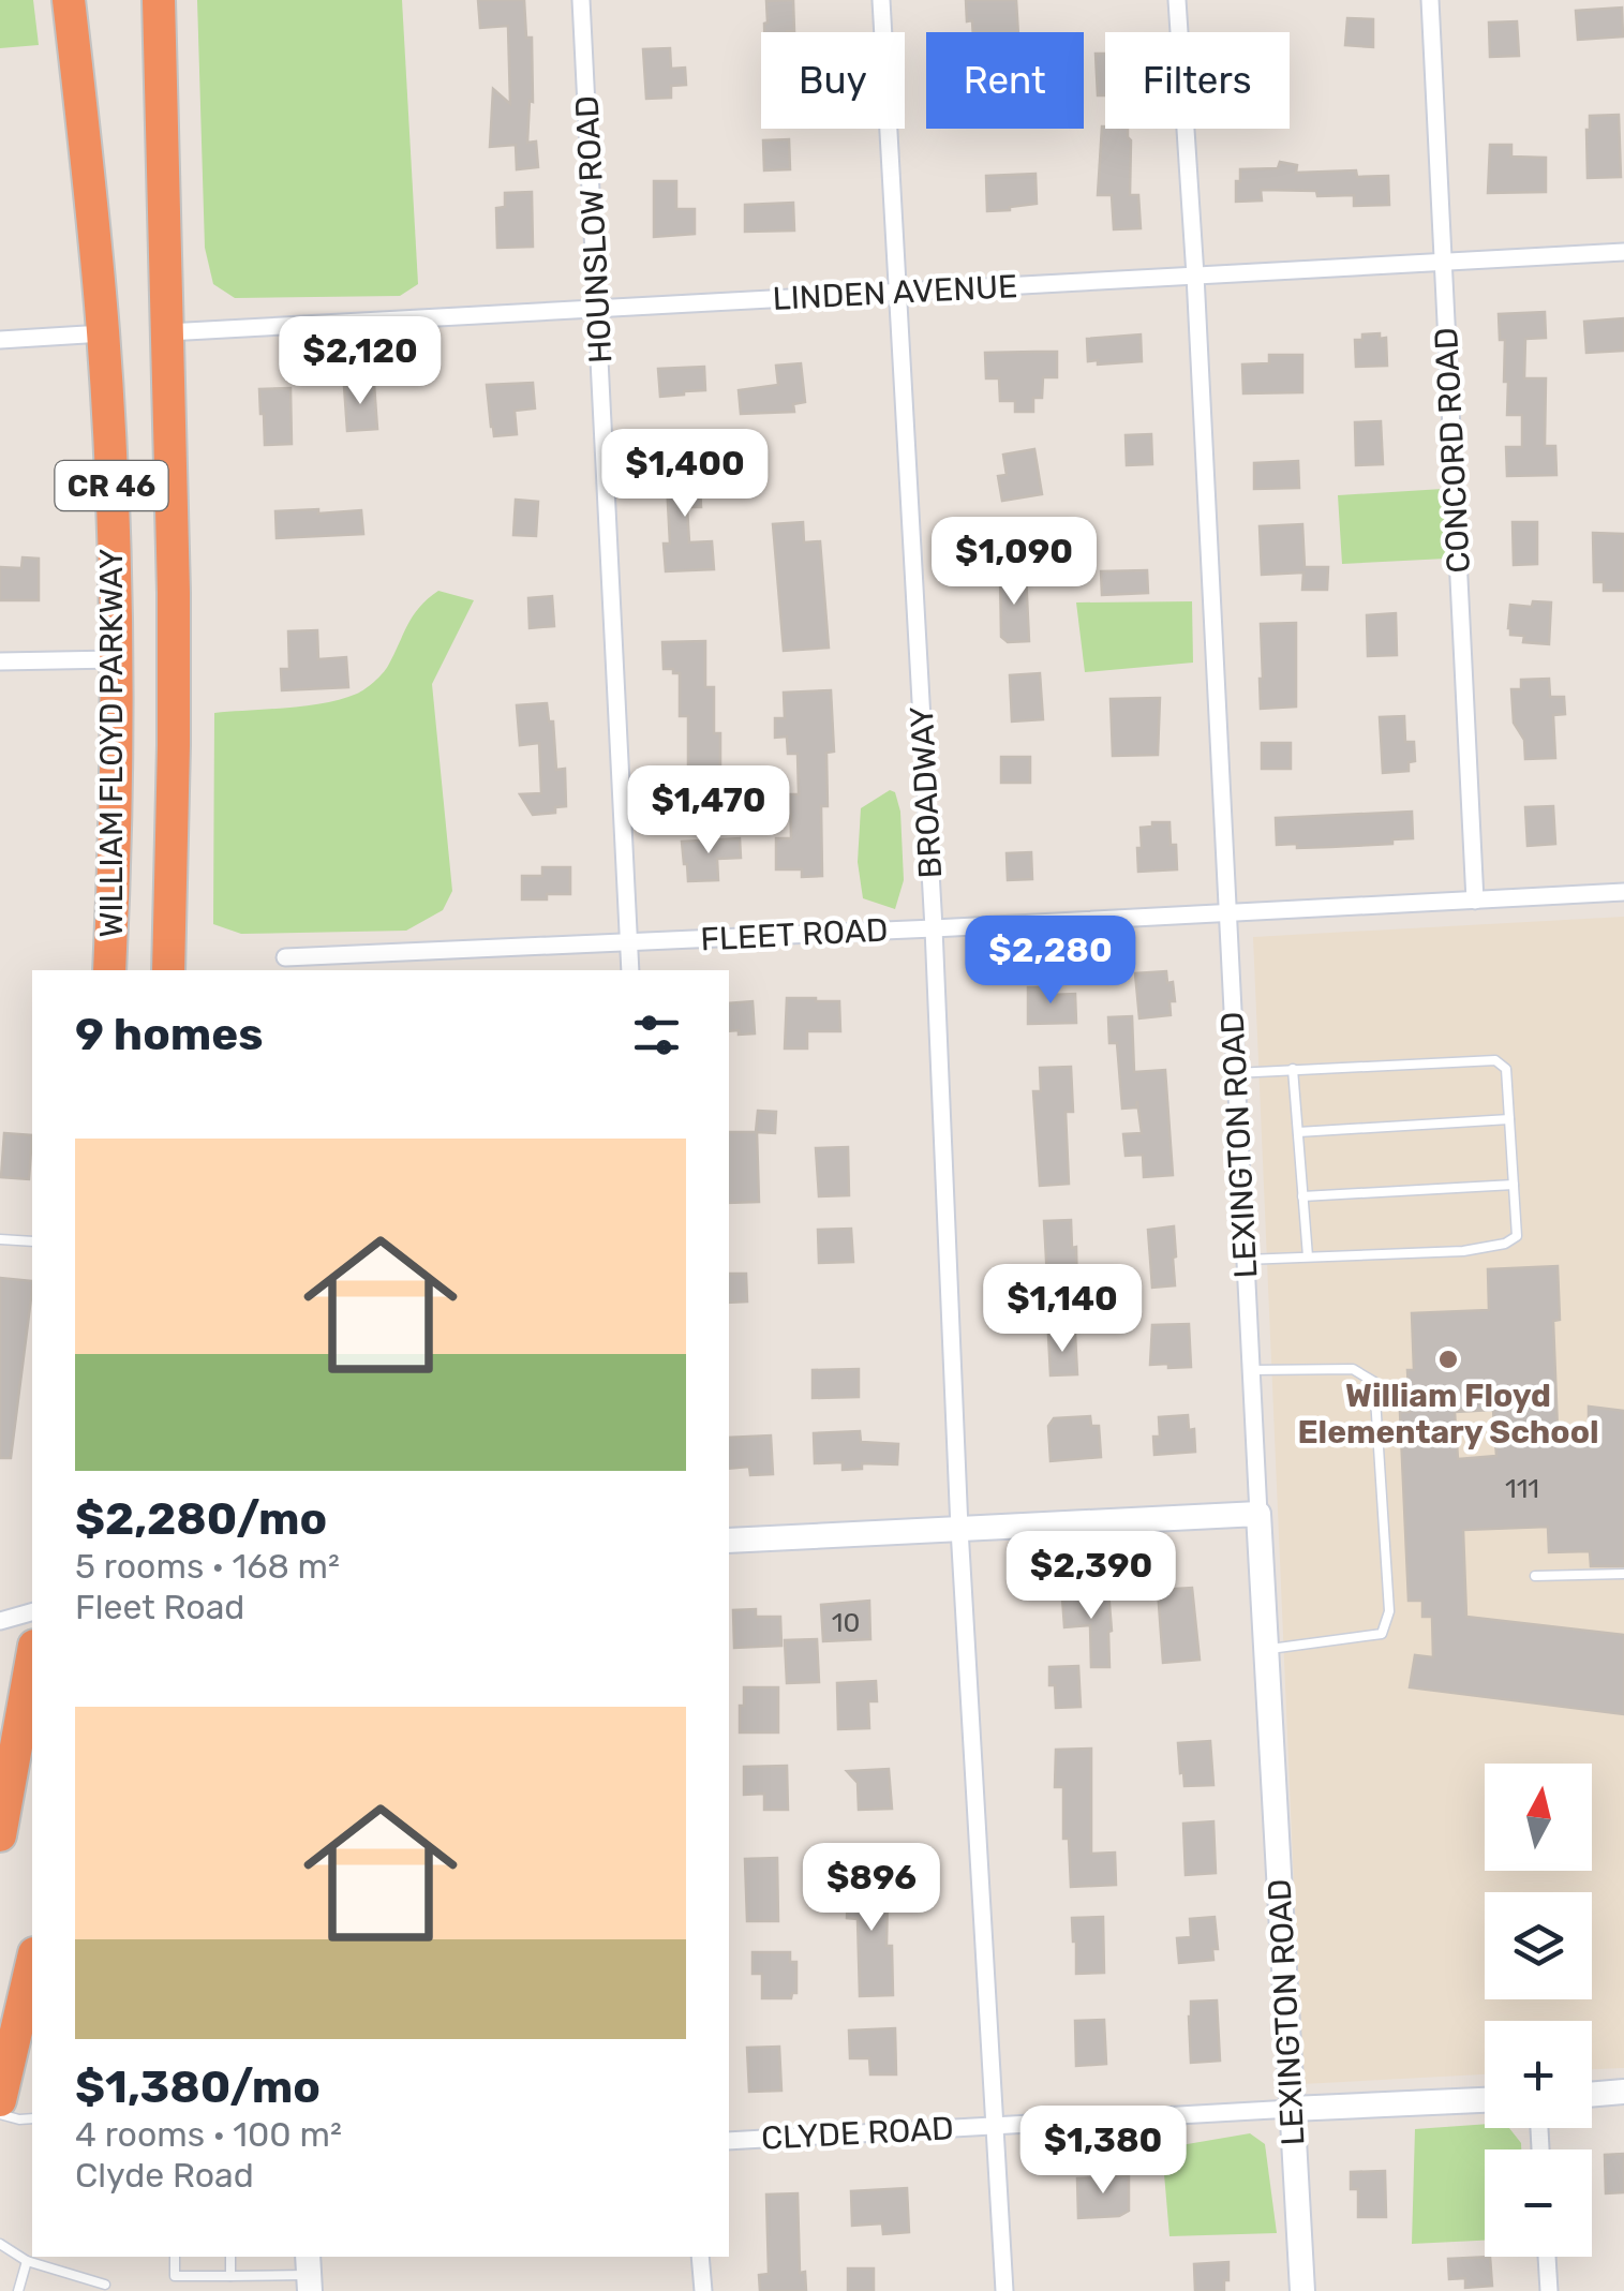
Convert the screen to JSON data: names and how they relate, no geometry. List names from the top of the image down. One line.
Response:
{"streets":{"highway":["CR 46","WILLIAM FLOYD PARKWAY"],"street":["HOUNSLOW ROAD","LINDEN AVENUE","CONCORD ROAD","BROADWAY","FLEET ROAD","LEXINGTON ROAD","CLYDE ROAD"]},"crossings":[["HOUNSLOW ROAD","LINDEN AVENUE"],["HOUNSLOW ROAD","FLEET ROAD"],["LINDEN AVENUE","CONCORD ROAD"],["LINDEN AVENUE","WILLIAM FLOYD PARKWAY"],["LINDEN AVENUE","BROADWAY"],["LINDEN AVENUE","LEXINGTON ROAD"],["CONCORD ROAD","FLEET ROAD"],["BROADWAY","FLEET ROAD"],["BROADWAY","CLYDE ROAD"],["FLEET ROAD","LEXINGTON ROAD"],["LEXINGTON ROAD","CLYDE ROAD"]],"places":["William Floyd Elementary School"],"house_numbers":["111","10"],"north":"top","page":{"chip":["Buy","Rent","Filters"],"price":["$2,120","$1,400","$1,090","$1,470","$2,280","$1,140","$2,390","$896","$1,380"],"heading":"9 homes","list":[{"name":"$2,280/mo","note":"5 rooms · 168 m² · Fleet Road"},{"name":"$1,380/mo","note":"4 rooms · 100 m² · Clyde Road"}],"map_buttons":["+","−"]}}
